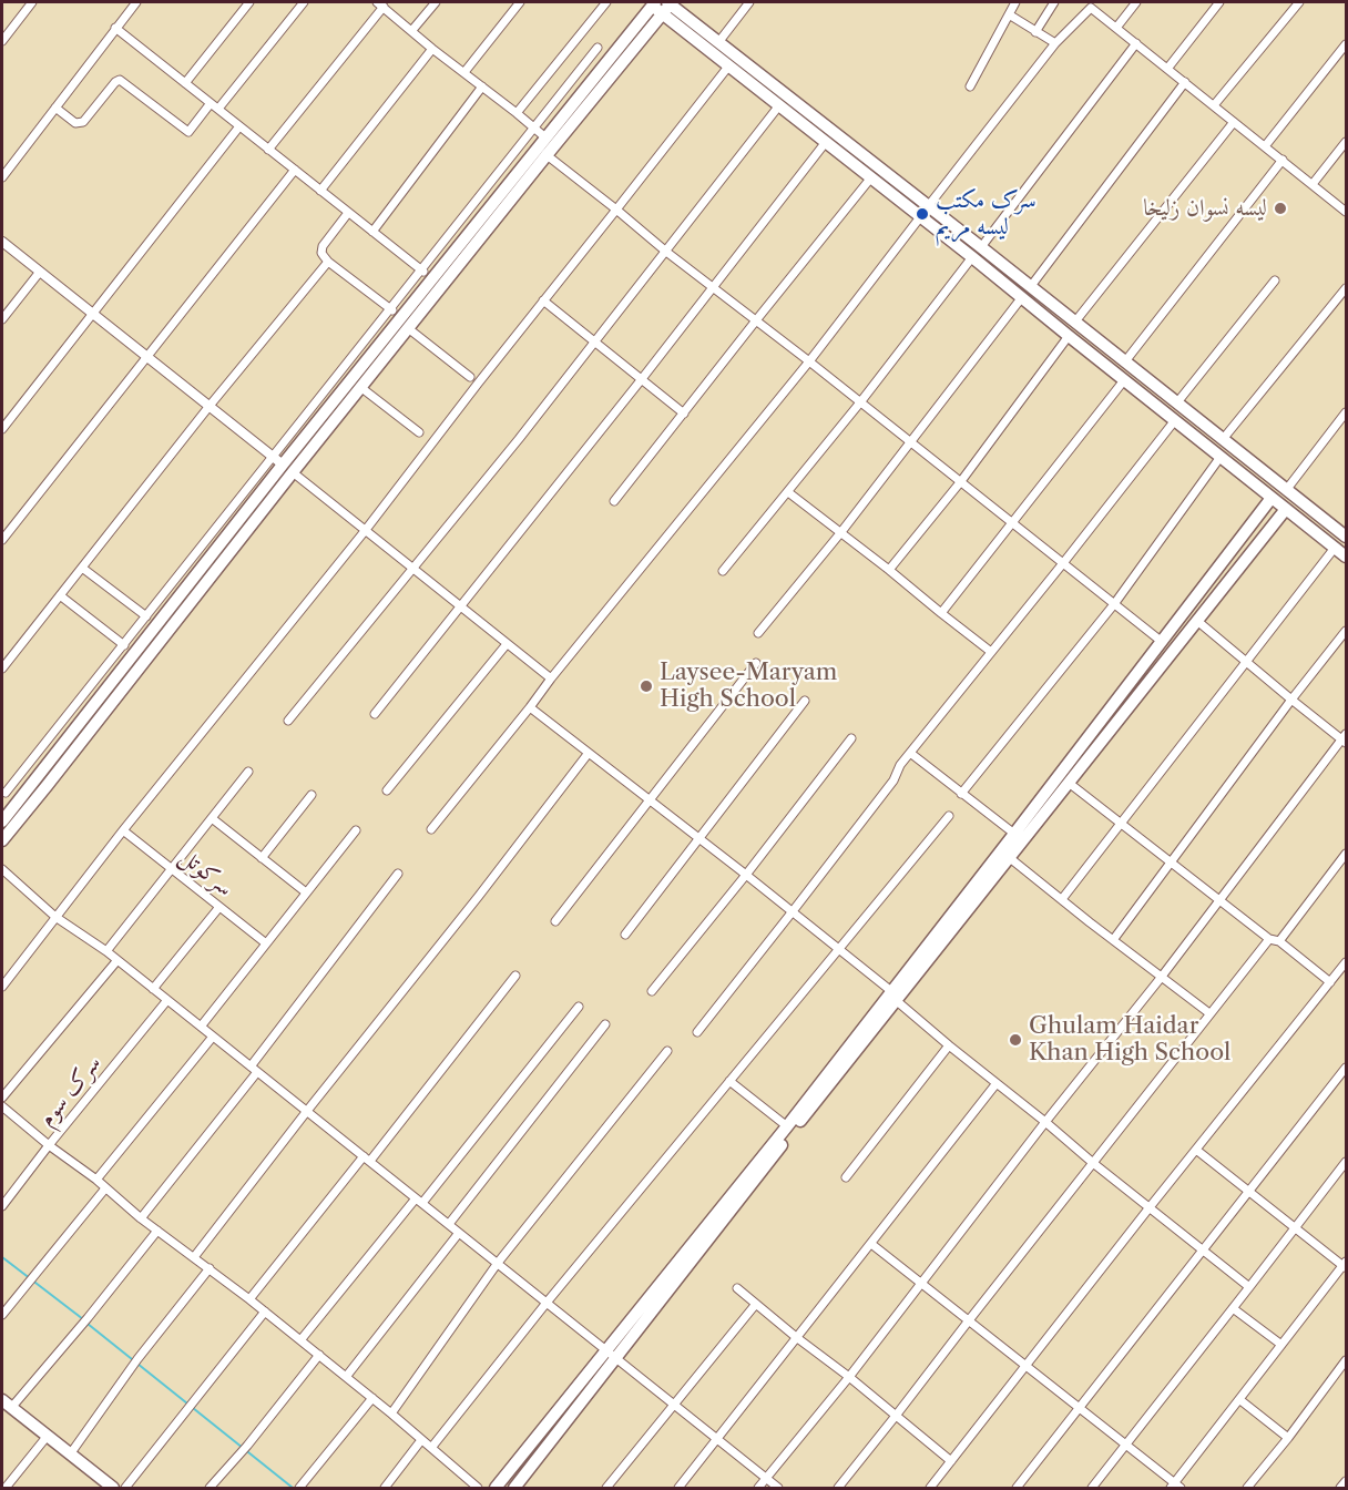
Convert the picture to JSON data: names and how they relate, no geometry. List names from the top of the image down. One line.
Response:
{"streets":{"street":["سرکوتل","سرک سوم"]},"places":["لیسه نسوان زلیخا","سرک مکتب لیسه مریم","Laysee-Maryam High School","Ghulam Haidar Khan High School"]}
